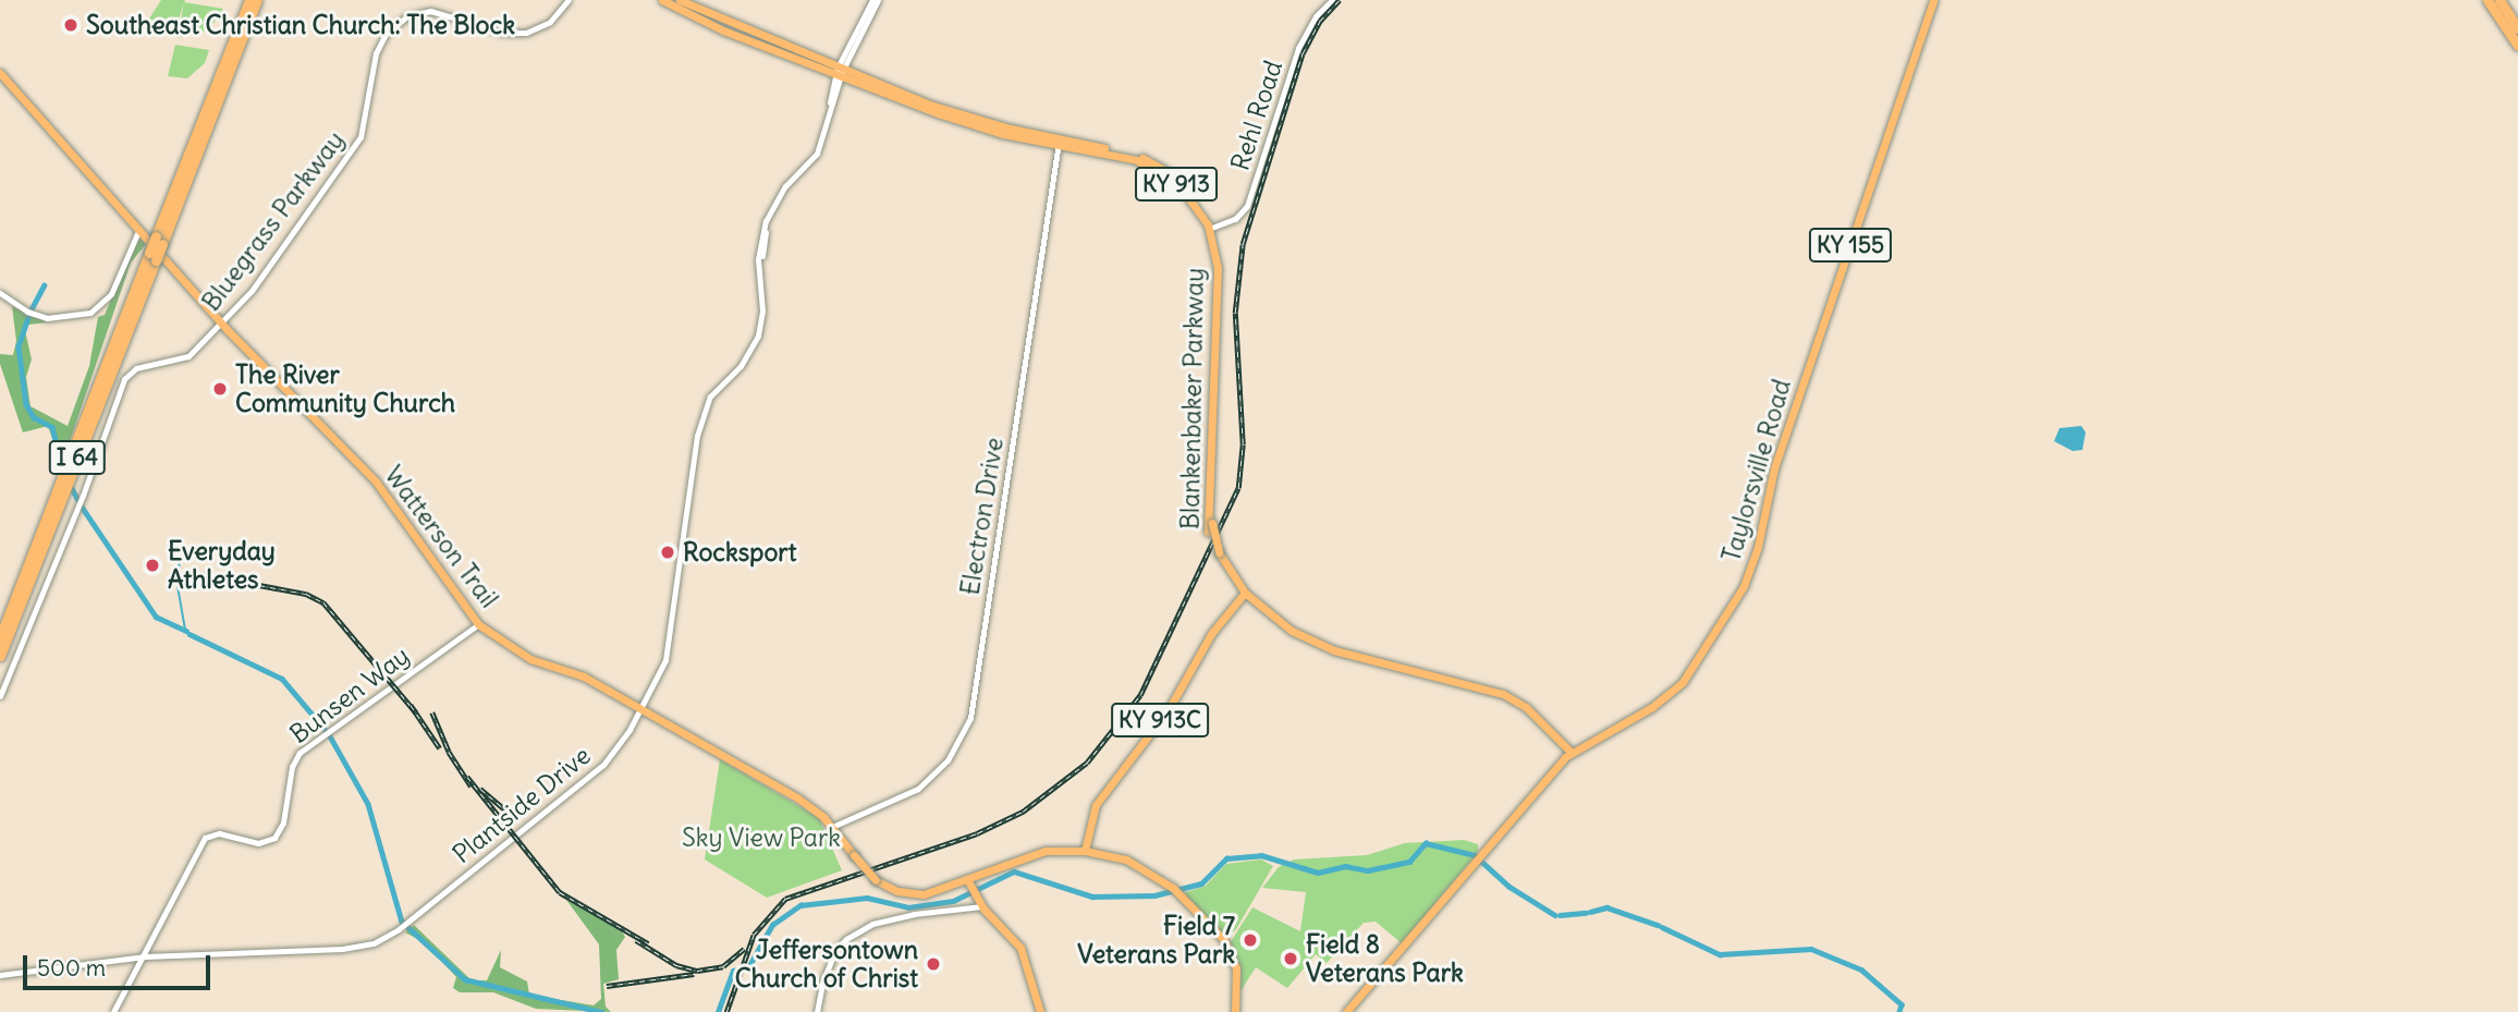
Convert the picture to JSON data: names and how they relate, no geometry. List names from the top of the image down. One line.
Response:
{"streets":{"highway":["I 64"],"main road":["KY 913","KY 155","Blankenbaker Parkway","Taylorsville Road","Watterson Trail","KY 913C"],"street":["Rehl Road","Bluegrass Parkway","Electron Drive","Bunsen Way","Plantside Drive"]},"crossings":[["Rehl Road","Blankenbaker Parkway"],["Bluegrass Parkway","Watterson Trail"],["Blankenbaker Parkway","Taylorsville Road"],["Blankenbaker Parkway","Electron Drive"],["Blankenbaker Parkway","KY 913C"],["Blankenbaker Parkway","Plantside Drive"],["Electron Drive","Watterson Trail"],["Watterson Trail","Bunsen Way"],["Watterson Trail","KY 913C"],["Watterson Trail","Plantside Drive"],["Bunsen Way","Plantside Drive"]],"parks":["Sky View Park"],"places":["Southeast Christian Church: The Block","The River Community Church","Rocksport","Everyday Athletes","Field 7 Veterans Park","Field 8 Veterans Park","Jeffersontown Church of Christ"],"scale_bar":"500 m"}
